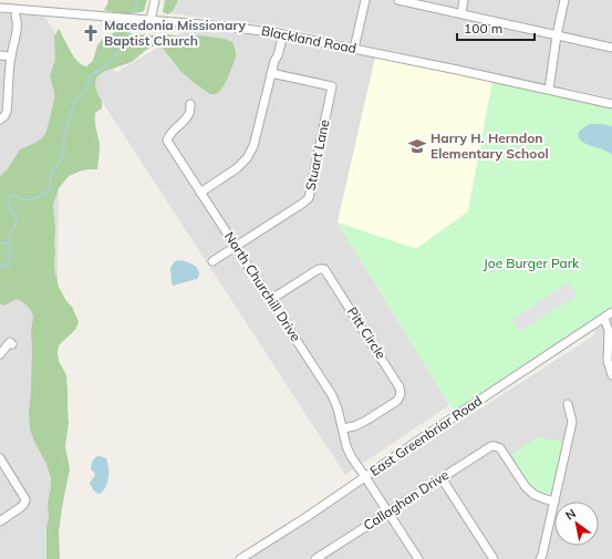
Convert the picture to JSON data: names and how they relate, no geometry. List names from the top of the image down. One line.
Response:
{"streets":{"street":["Blackland Road","Stuart Lane","North Churchill Drive","Pitt Circle","East Greenbriar Road","Callaghan Drive"]},"crossings":[["Stuart Lane","North Churchill Drive"],["North Churchill Drive","Pitt Circle"],["North Churchill Drive","East Greenbriar Road"],["North Churchill Drive","Callaghan Drive"]],"parks":["Joe Burger Park"],"places":{"church":["Macedonia Missionary Baptist Church"],"school or university":["Harry H. Herndon Elementary School"]},"scale_bar":"100 m","north":"top left"}
